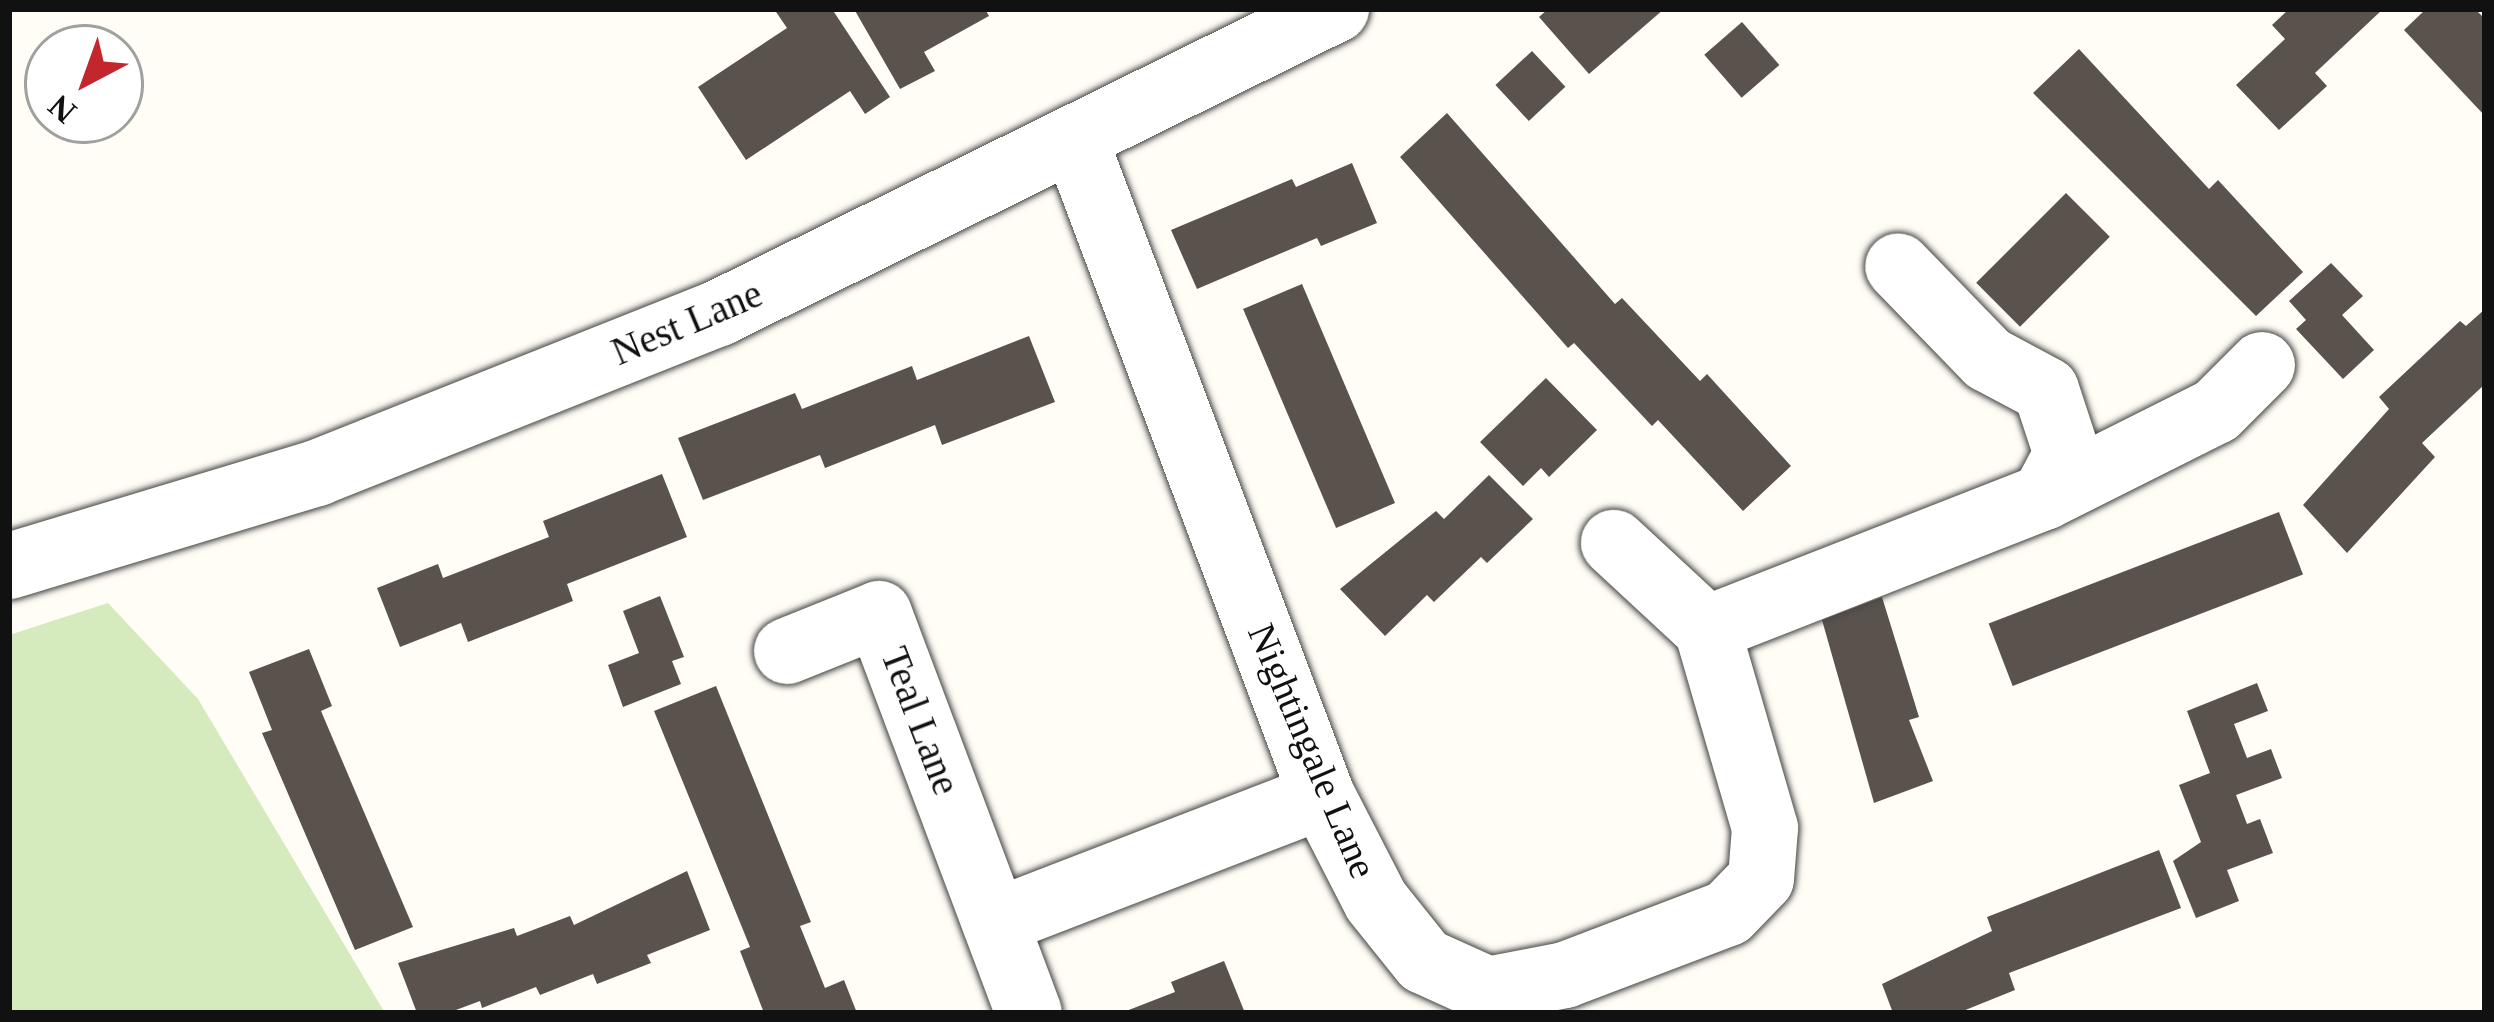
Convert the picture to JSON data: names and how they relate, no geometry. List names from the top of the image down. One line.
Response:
{"streets":{"street":["Nest Lane","Teal Lane","Nightingale Lane"]},"crossings":[["Nest Lane","Nightingale Lane"]],"north":"bottom left"}
